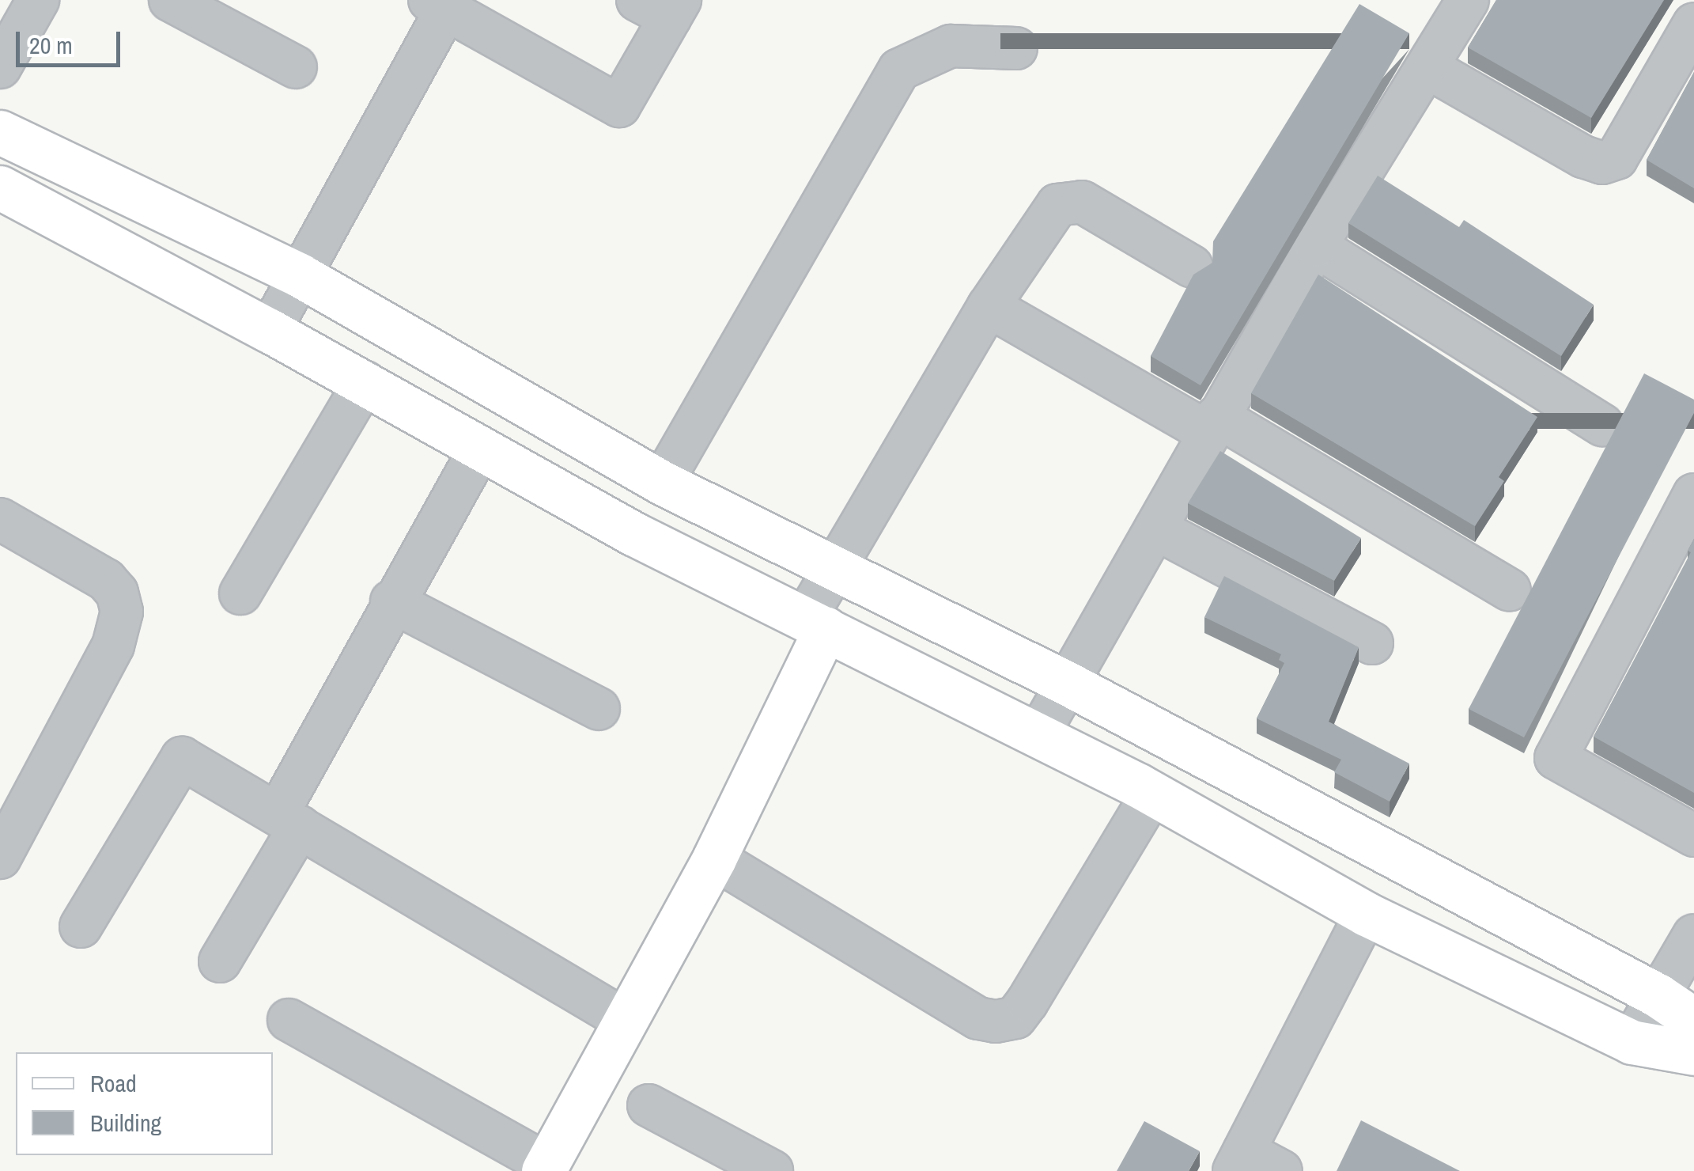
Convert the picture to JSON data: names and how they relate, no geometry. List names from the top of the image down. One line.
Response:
{"legend":["Road","Building"],"scale_bar":"20 m"}
